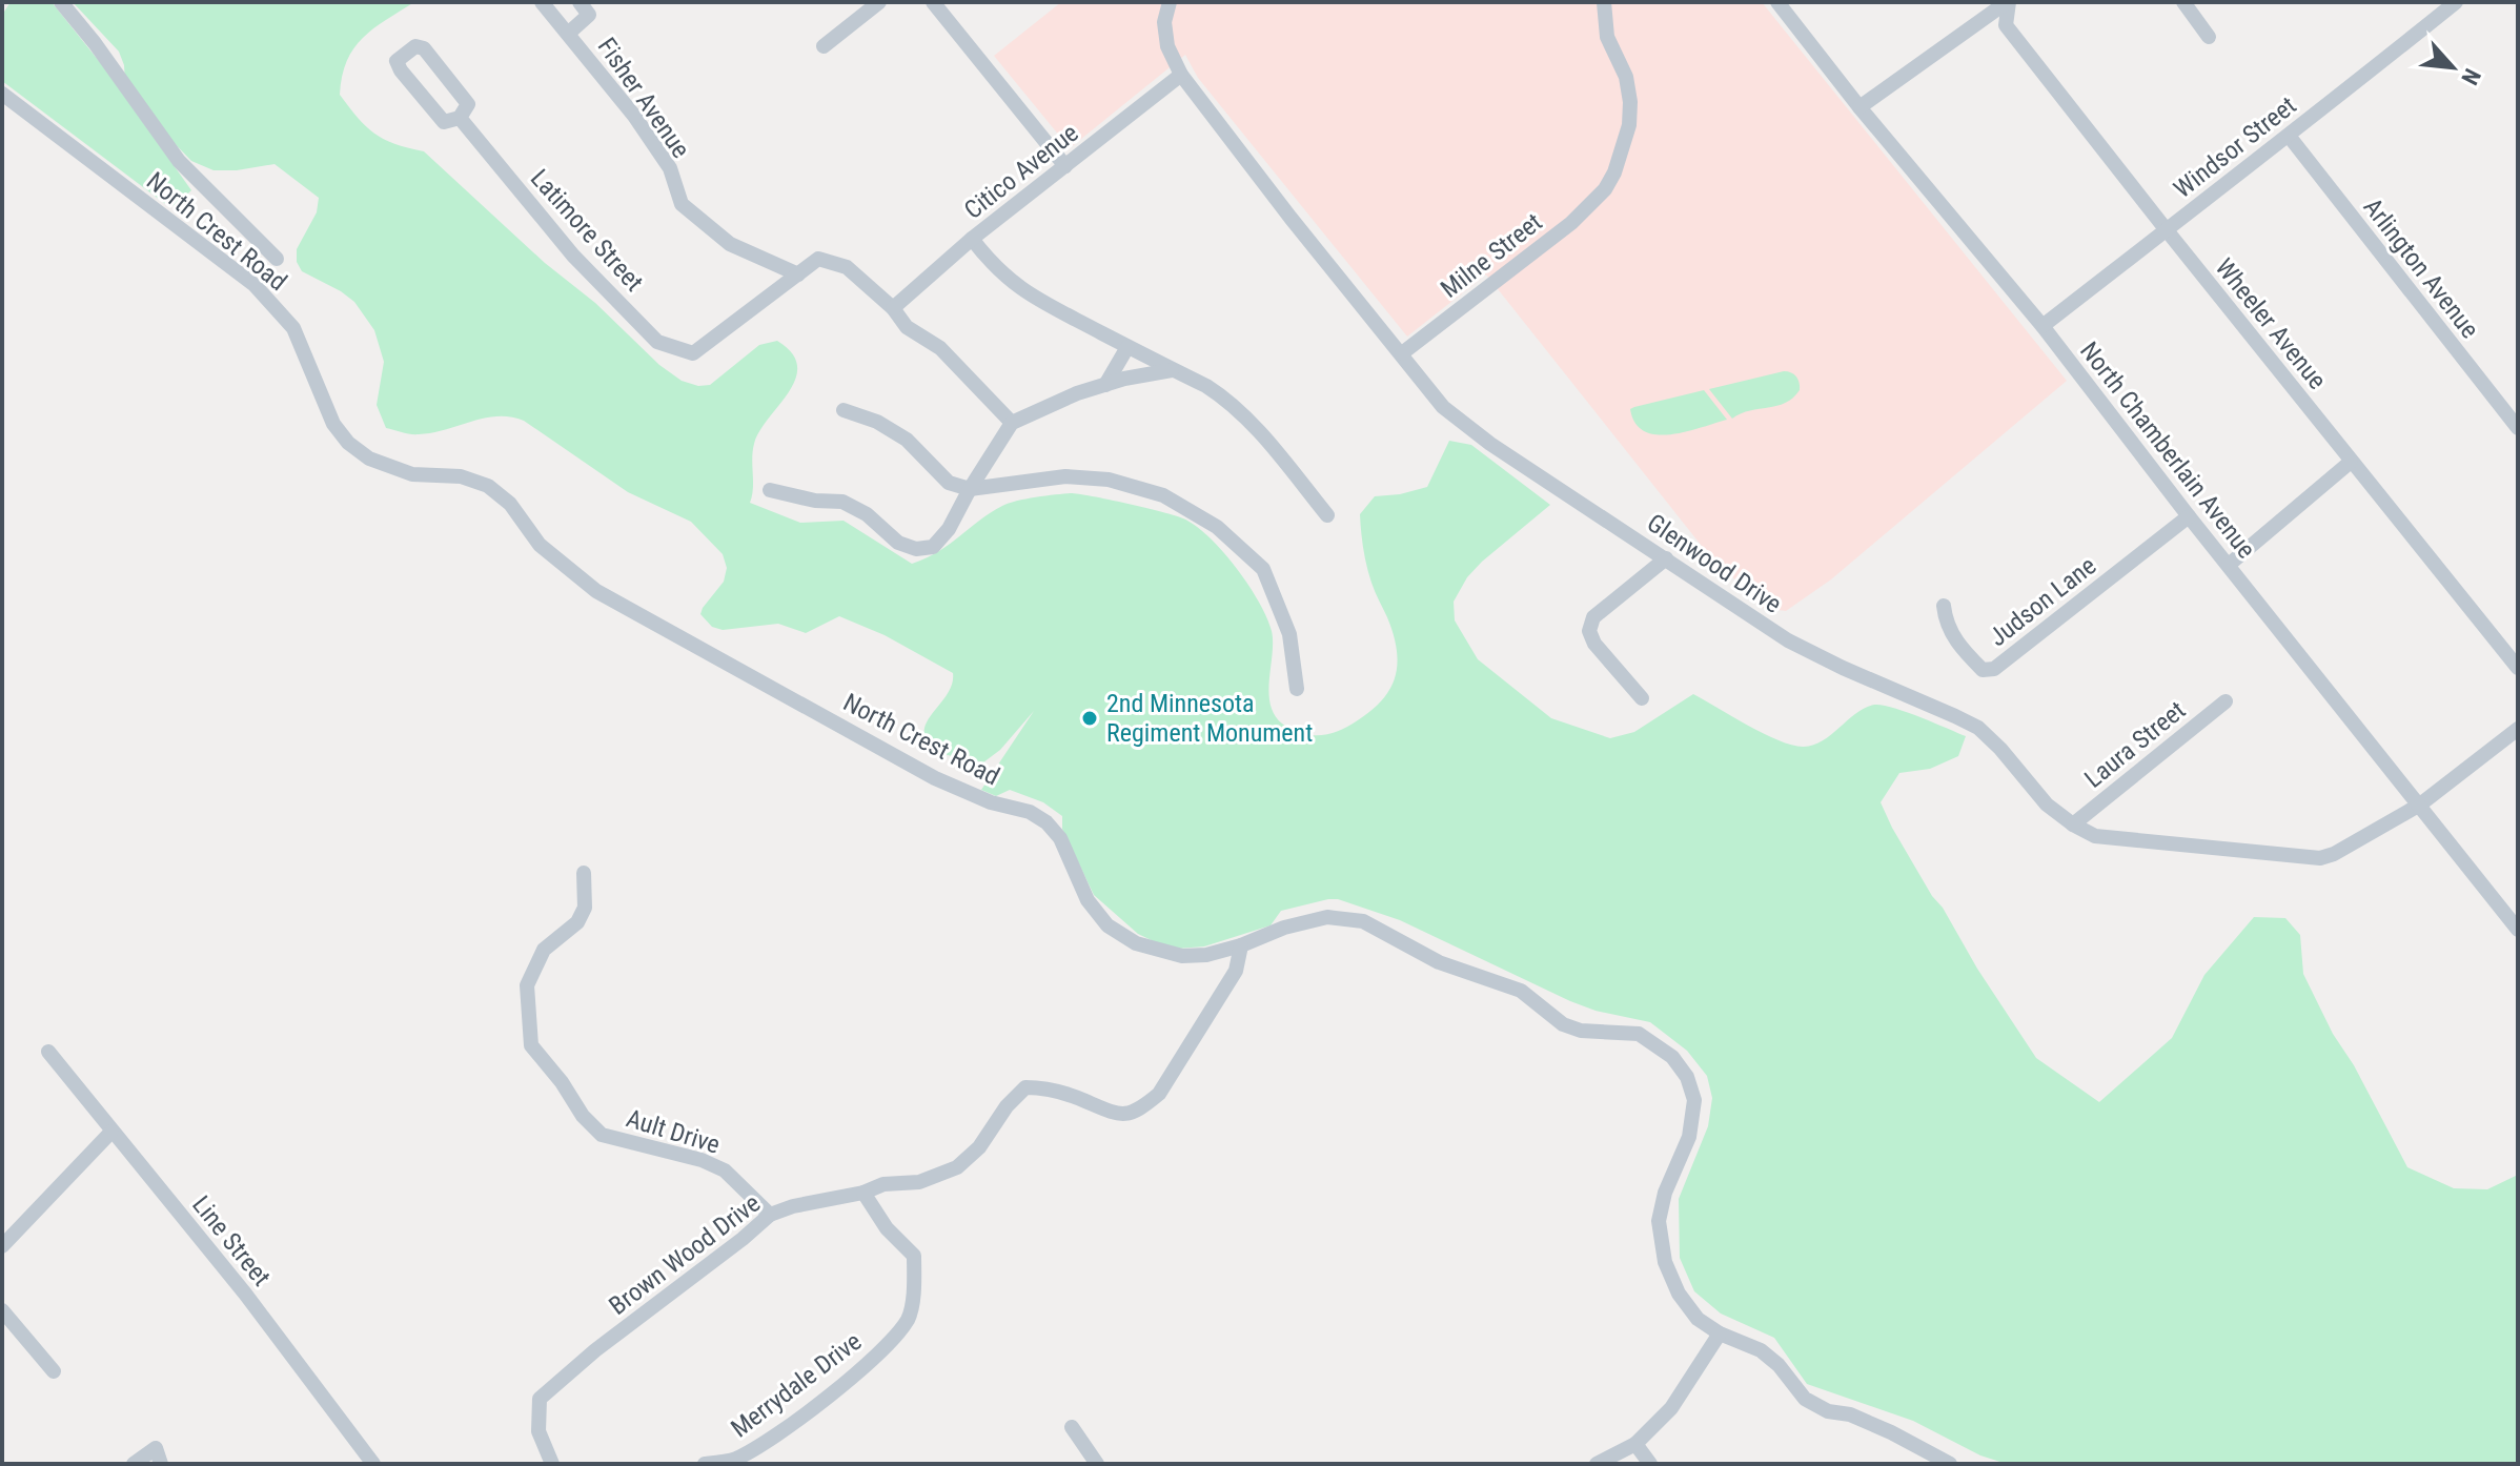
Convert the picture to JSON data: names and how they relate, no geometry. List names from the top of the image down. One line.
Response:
{"streets":{"street":["Fisher Avenue","Windsor Street","Citico Avenue","Latimore Street","North Crest Road","Milne Street","Arlington Avenue","Wheeler Avenue","North Chamberlain Avenue","Glenwood Drive","Judson Lane","Laura Street","Ault Drive","Line Street","Brown Wood Drive","Merrydale Drive"]},"crossings":[["Fisher Avenue","Latimore Street"],["Windsor Street","Arlington Avenue"],["Windsor Street","Wheeler Avenue"],["Windsor Street","North Chamberlain Avenue"],["Citico Avenue","Glenwood Drive"],["North Crest Road","Brown Wood Drive"],["Milne Street","Glenwood Drive"],["North Chamberlain Avenue","Glenwood Drive"],["North Chamberlain Avenue","Judson Lane"],["Glenwood Drive","Laura Street"],["Ault Drive","Brown Wood Drive"],["Brown Wood Drive","Merrydale Drive"]],"places":["2nd Minnesota Regiment Monument"],"north":"bottom right"}
